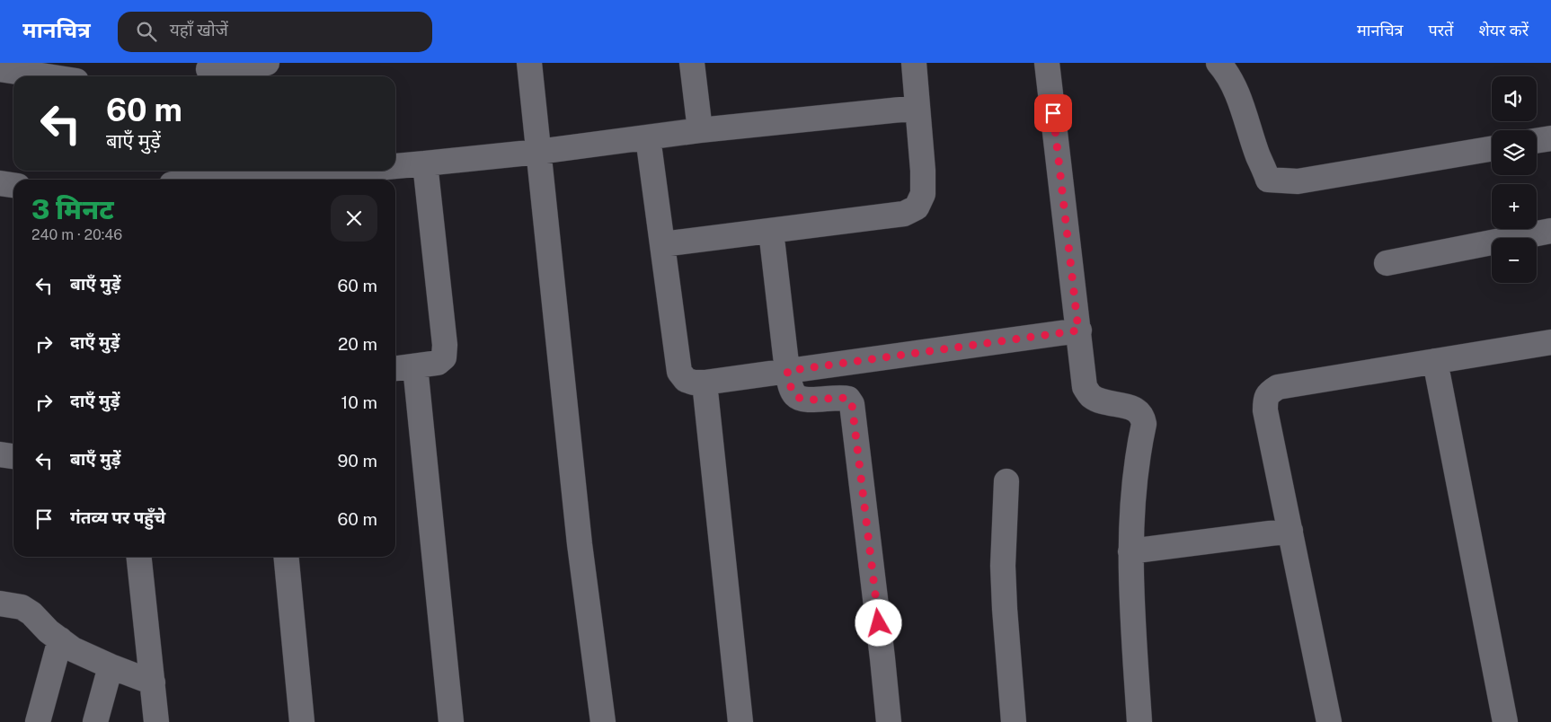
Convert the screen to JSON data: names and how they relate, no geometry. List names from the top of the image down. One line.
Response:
{"page":{"header":"मानचित्र","search":"यहाँ खोजें","nav":["मानचित्र","परतें","शेयर करें"],"map_buttons":["+","−"],"turn":["60 m","बाएँ मुड़ें"],"heading":["3 मिनट","240 m · 20:46"],"list":[{"name":"बाएँ मुड़ें","value":"60 m"},{"name":"दाएँ मुड़ें","value":"20 m"},{"name":"दाएँ मुड़ें","value":"10 m"},{"name":"बाएँ मुड़ें","value":"90 m"},{"name":"गंतव्य पर पहुँचे","value":"60 m"}]}}
